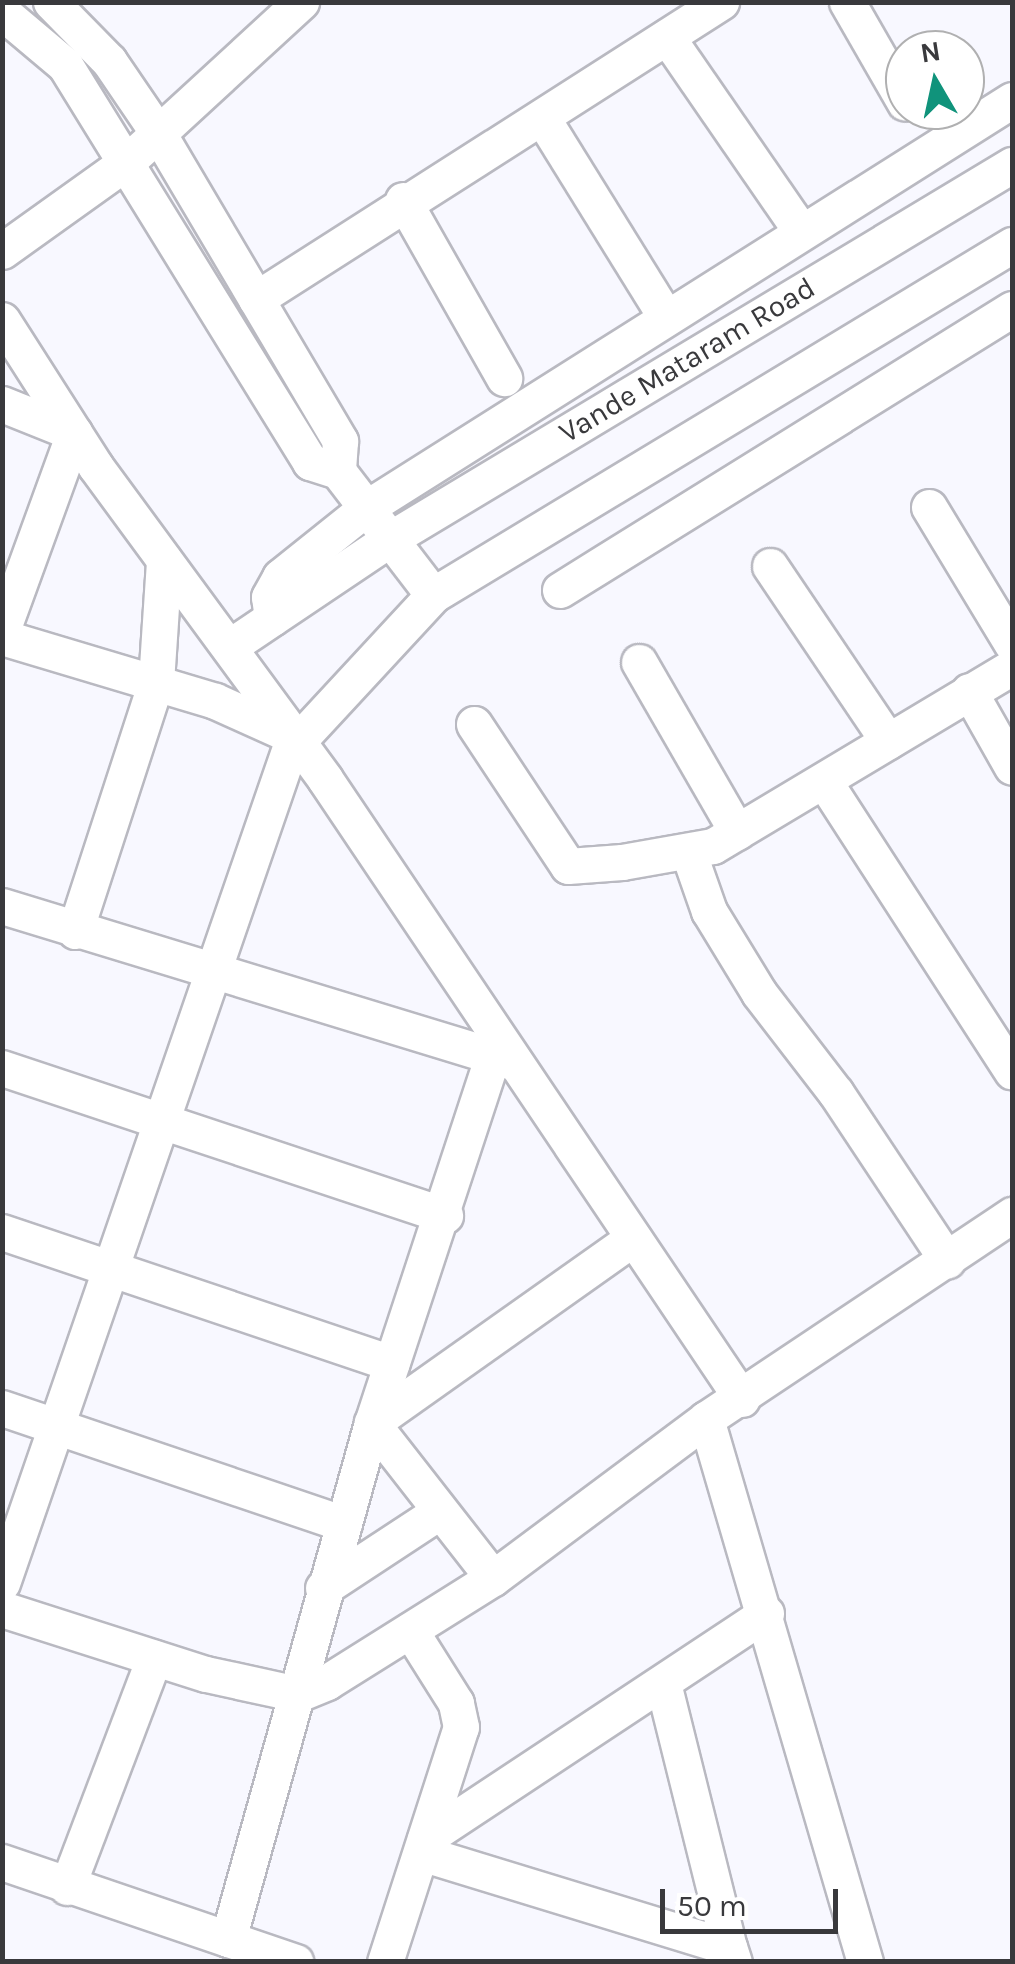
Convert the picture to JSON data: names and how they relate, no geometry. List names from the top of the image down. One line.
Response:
{"streets":{"street":["Vande Mataram Road"]},"scale_bar":"50 m","north":"top"}
